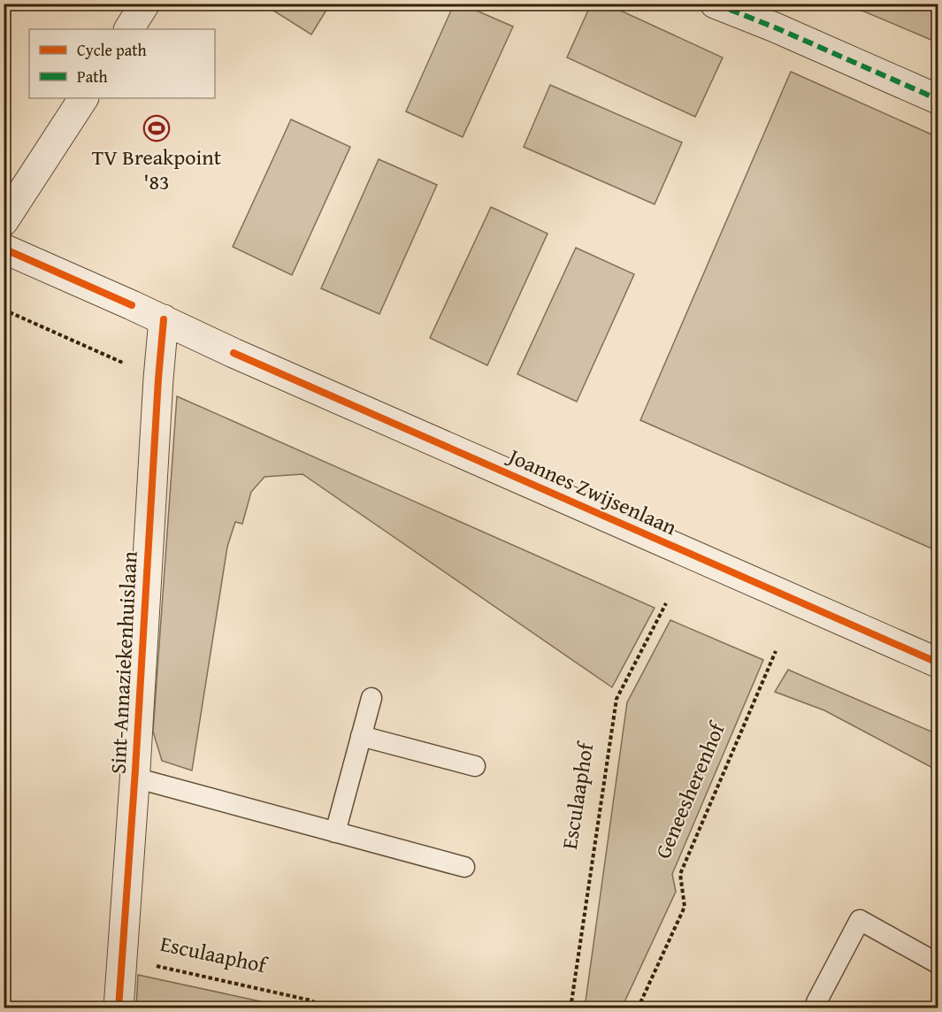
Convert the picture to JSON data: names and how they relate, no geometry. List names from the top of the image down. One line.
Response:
{"streets":{"street":["Joannes Zwijsenlaan","Sint-Annaziekenhuislaan"],"path":["Geneesherenhof","Esculaaphof"]},"crossings":[["Joannes Zwijsenlaan","Sint-Annaziekenhuislaan"],["Sint-Annaziekenhuislaan","Esculaaphof"]],"places":{"sports":["TV Breakpoint '83"]},"legend":["Cycle path","Path"]}
